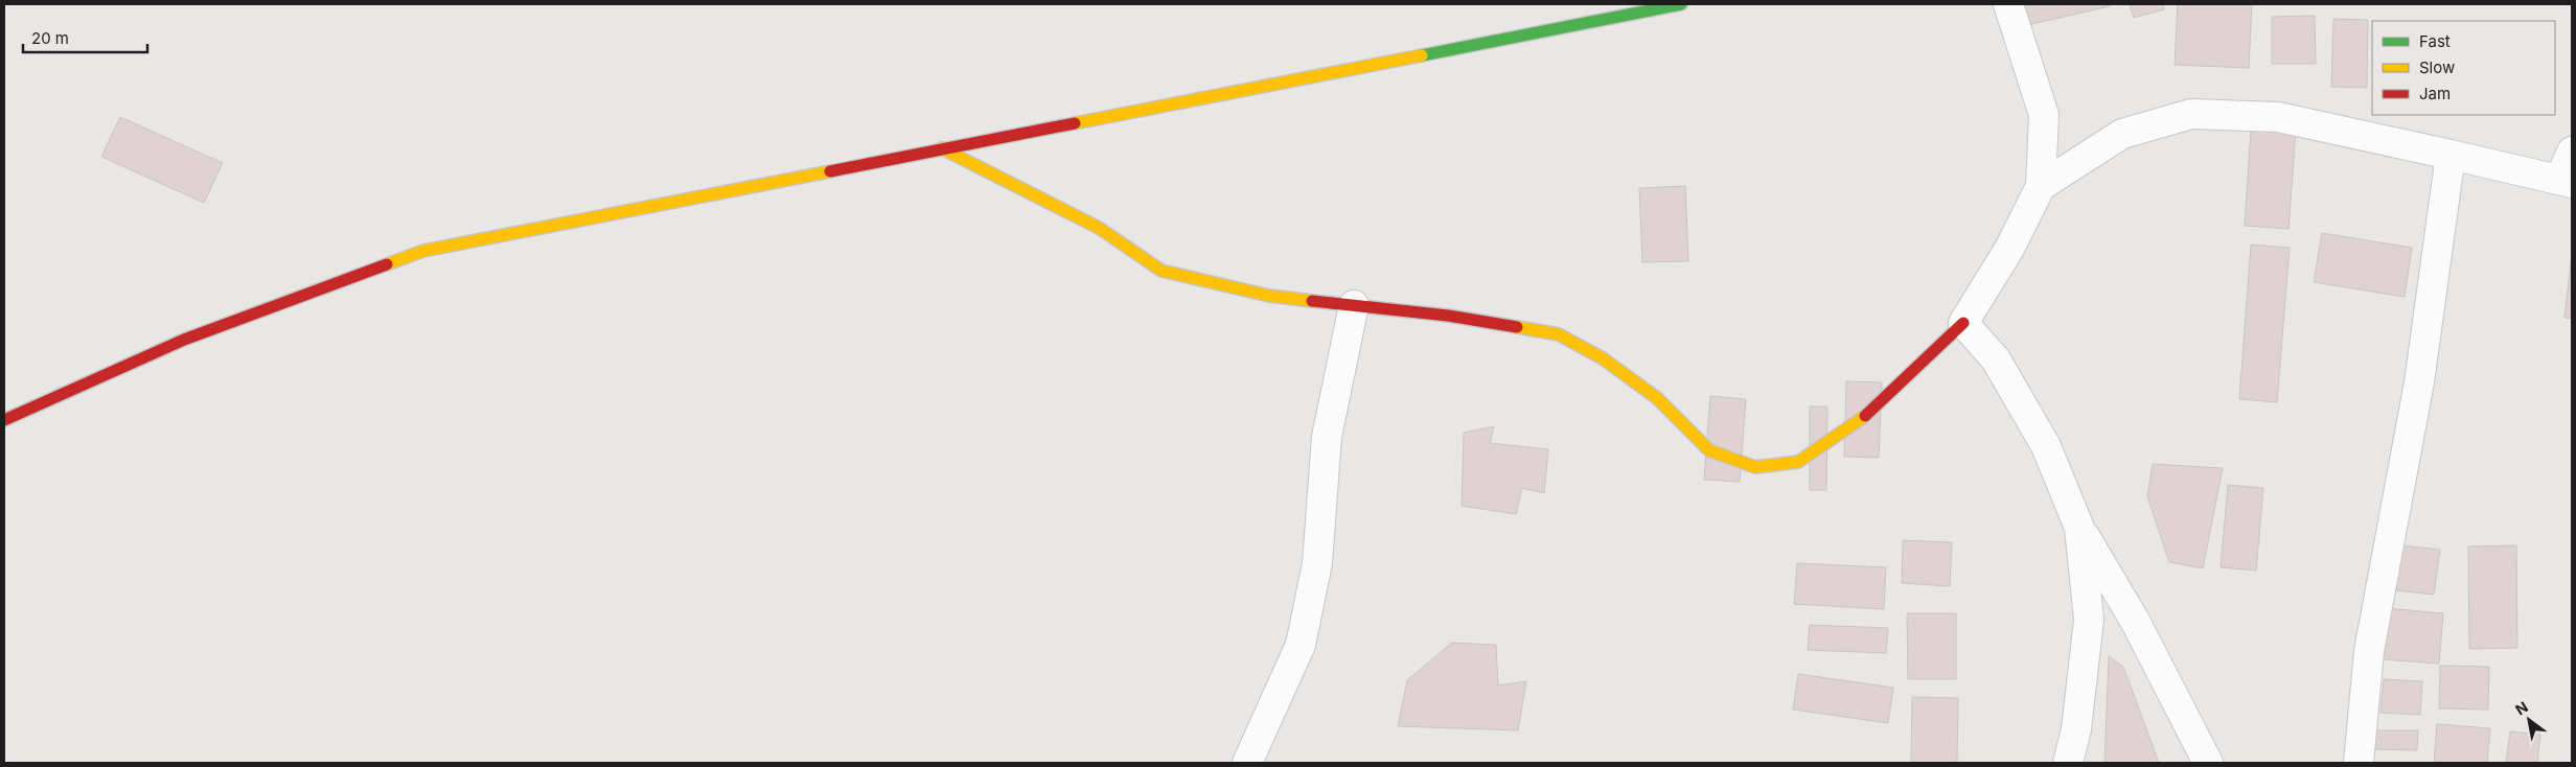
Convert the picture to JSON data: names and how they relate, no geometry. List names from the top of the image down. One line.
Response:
{"legend":["Fast","Slow","Jam"],"scale_bar":"20 m","north":"top left"}
